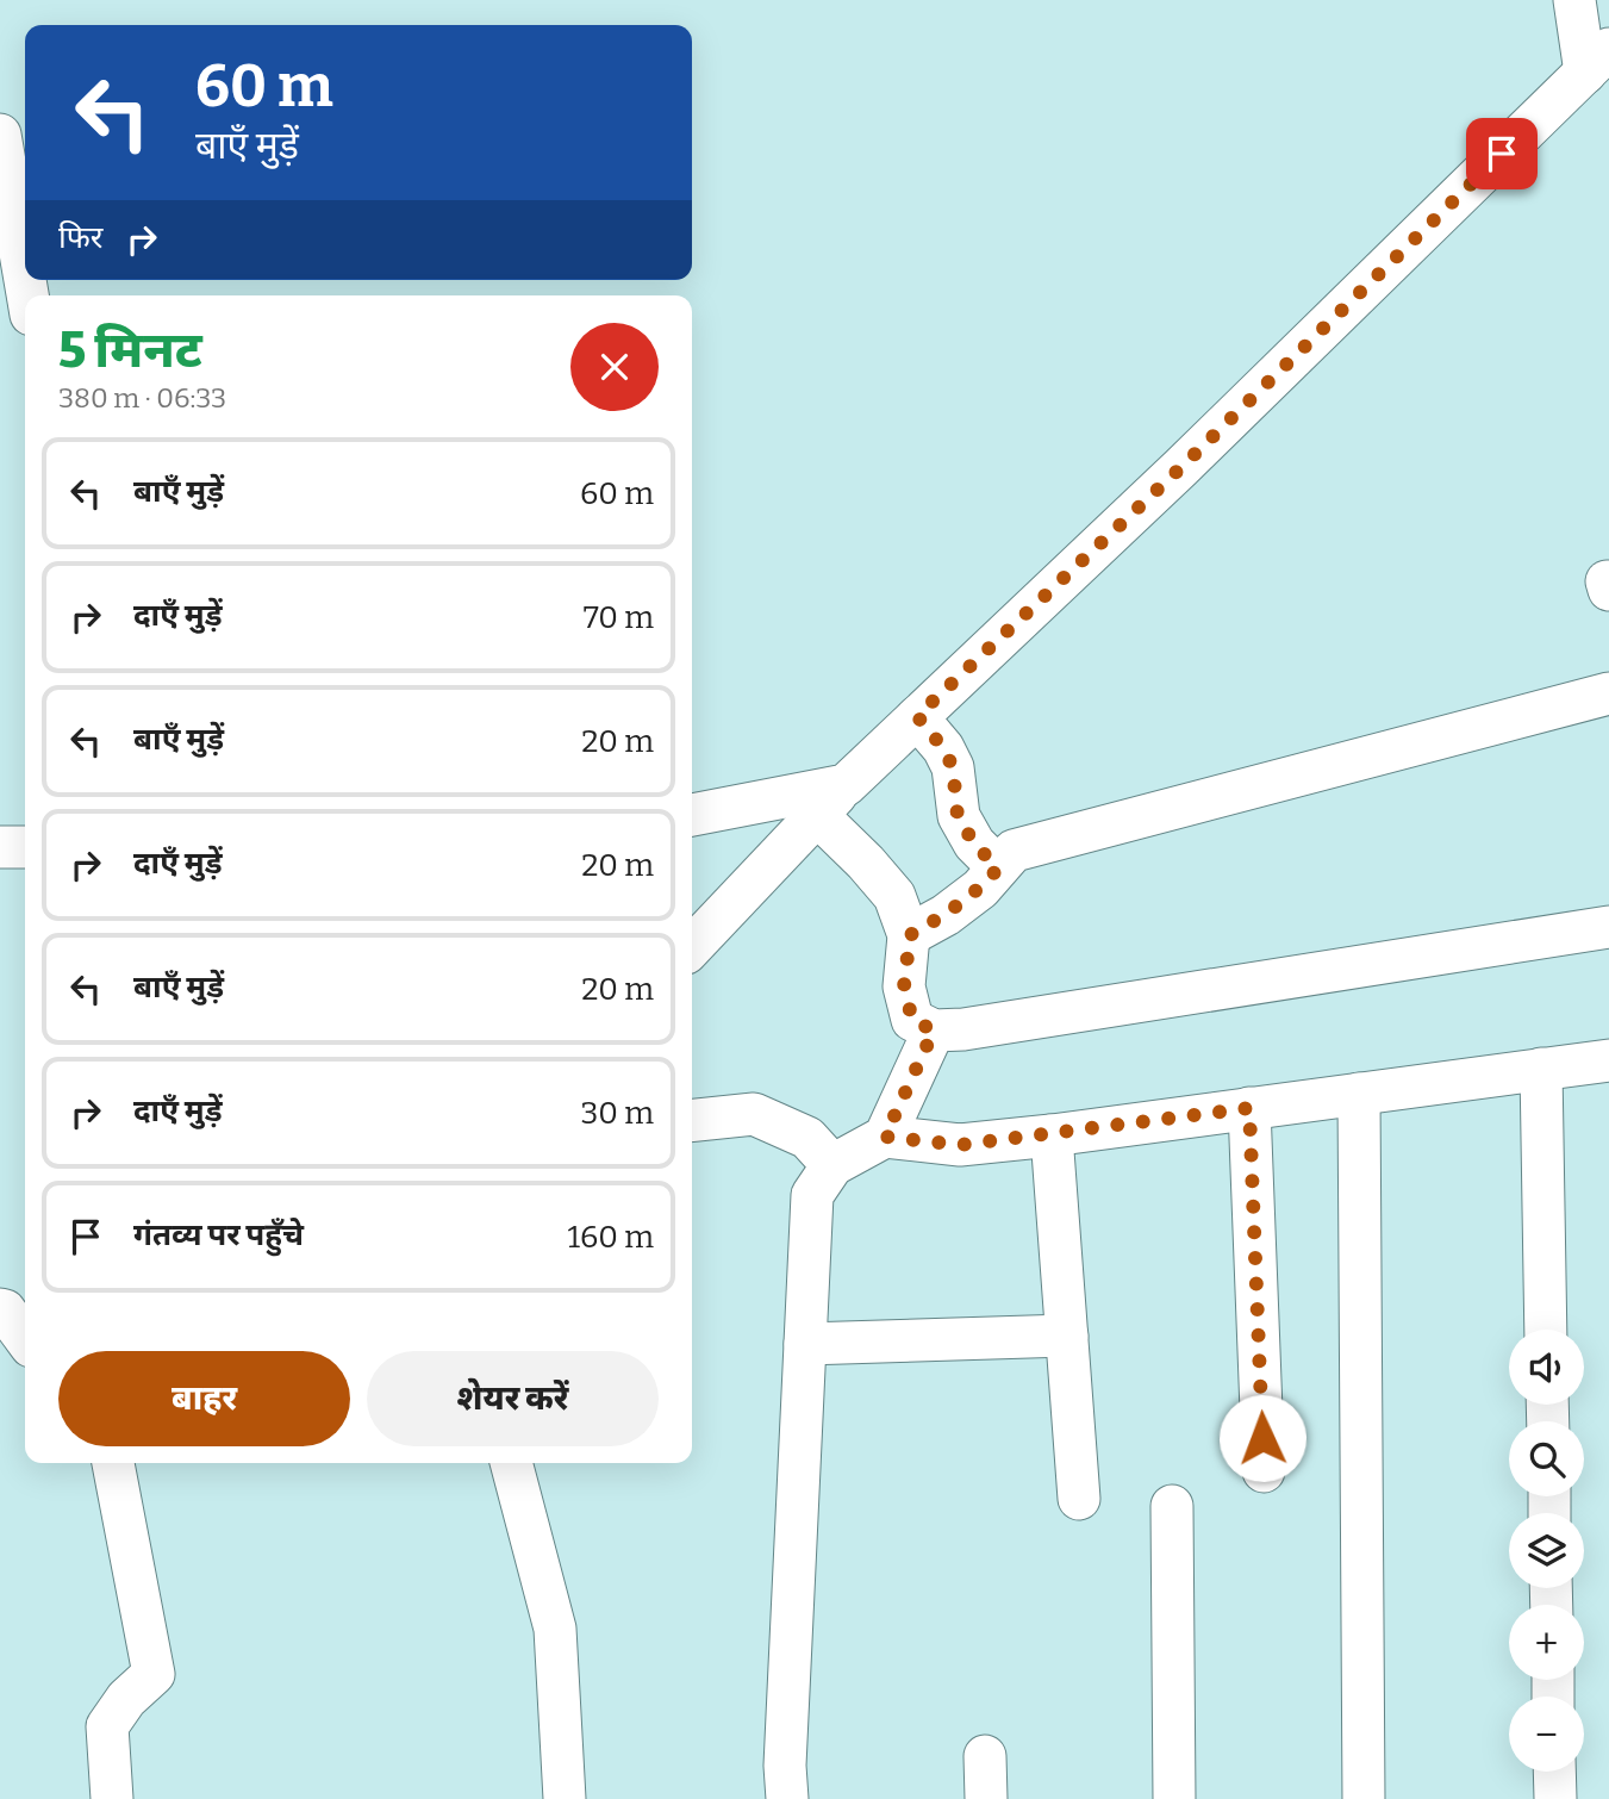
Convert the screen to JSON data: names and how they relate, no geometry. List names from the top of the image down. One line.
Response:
{"page":{"turn":["60 m","बाएँ मुड़ें"],"then":"फिर","heading":["5 मिनट","380 m · 06:33"],"list":[{"name":"बाएँ मुड़ें","value":"60 m"},{"name":"दाएँ मुड़ें","value":"70 m"},{"name":"बाएँ मुड़ें","value":"20 m"},{"name":"दाएँ मुड़ें","value":"20 m"},{"name":"बाएँ मुड़ें","value":"20 m"},{"name":"दाएँ मुड़ें","value":"30 m"},{"name":"गंतव्य पर पहुँचे","value":"160 m"}],"map_buttons":["+","−"],"buttons":["बाहर","शेयर करें"]}}
